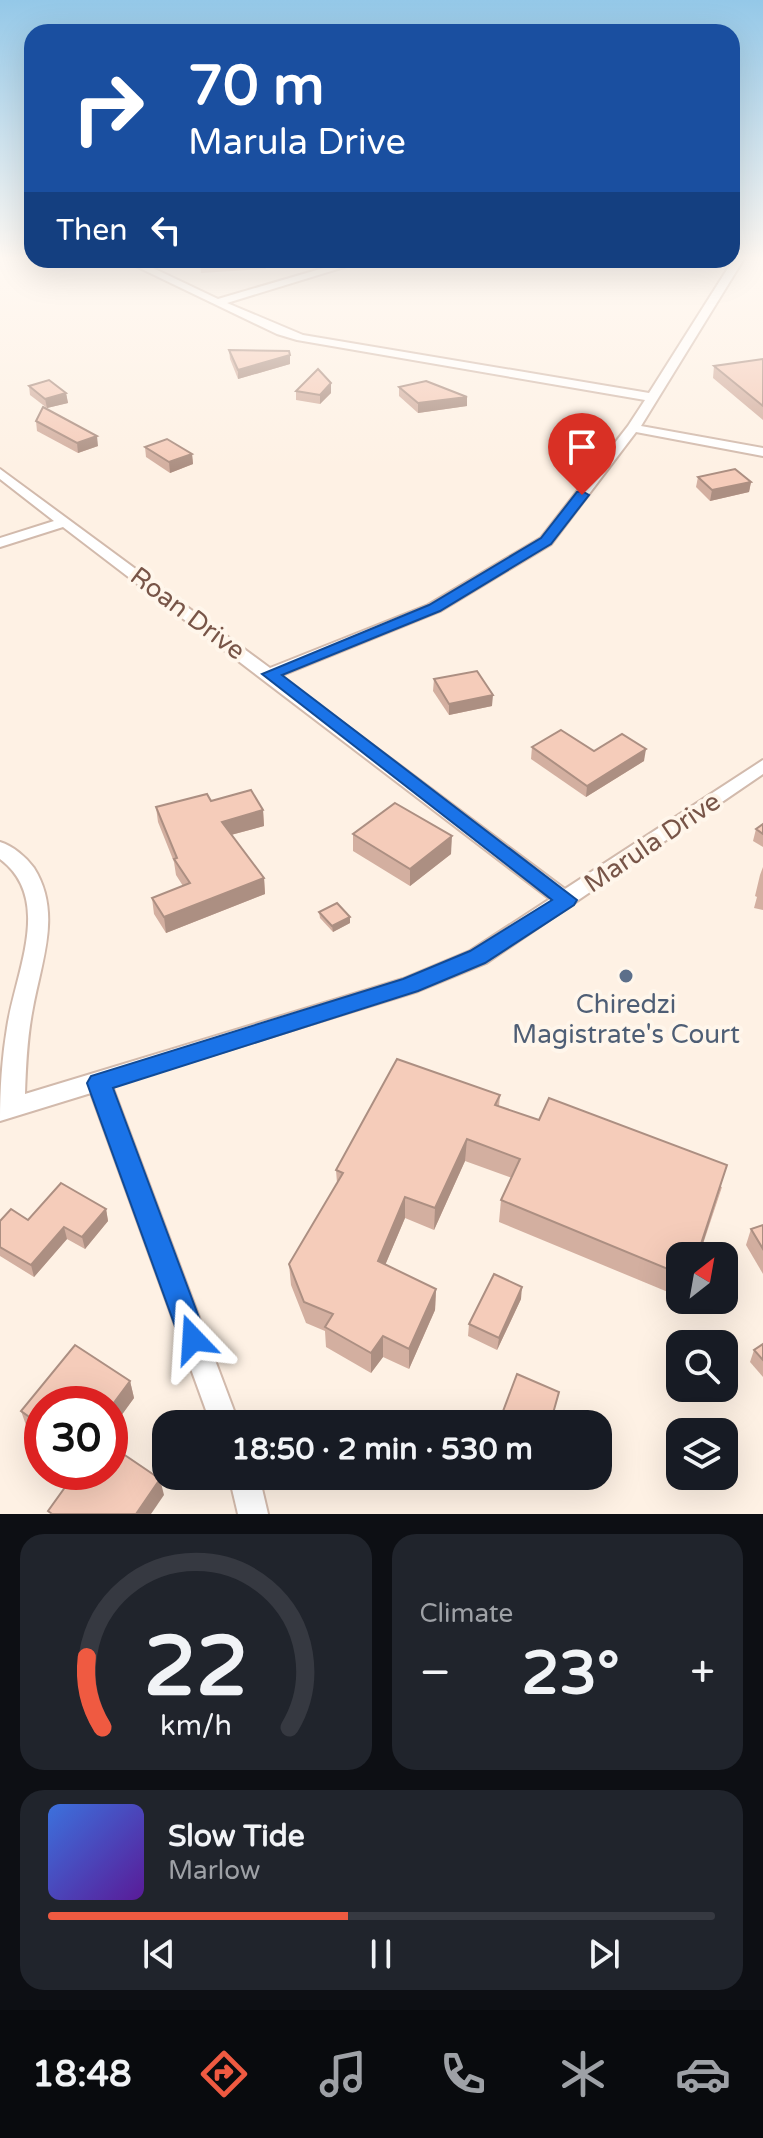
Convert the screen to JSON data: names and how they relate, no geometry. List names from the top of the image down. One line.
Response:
{"streets":{"street":["Roan Drive","Marula Drive"]},"crossings":[["Roan Drive","Marula Drive"]],"places":["Chiredzi Magistrate's Court"],"north":"top right","page":{"turn":["70 m","Marula Drive"],"then":"Then","limit":"30","trip":"18:50 · 2 min · 530 m","tile":"Climate","heat":["−","23°","+"],"song":["Slow Tide","Marlow"],"tabs":"18:48","gauge":["22","km/h"]}}
